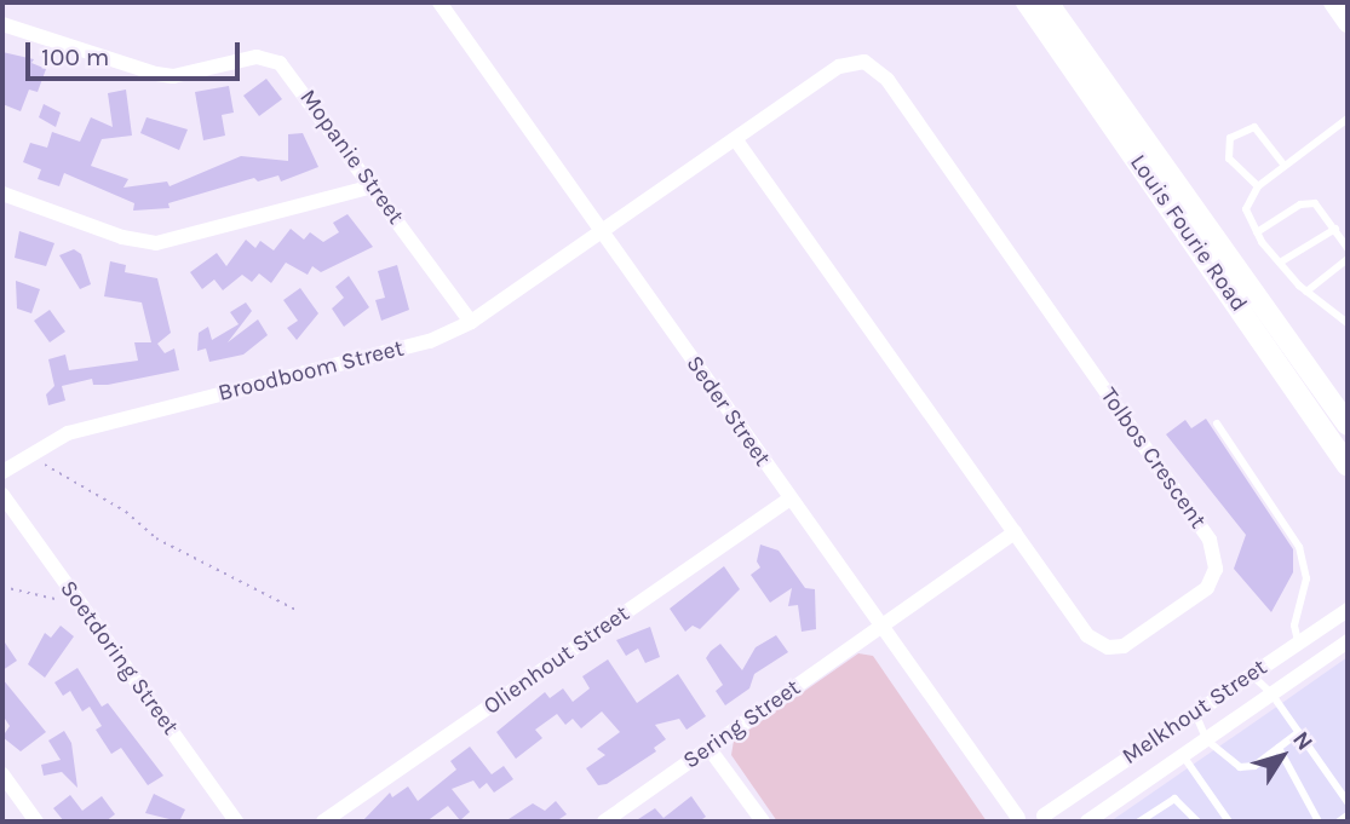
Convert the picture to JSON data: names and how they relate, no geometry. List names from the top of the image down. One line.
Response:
{"streets":{"main road":["Louis Fourie Road"],"street":["Mopanie Street","Broodboom Street","Seder Street","Tolbos Crescent","Soetdoring Street","Olienhout Street","Melkhout Street","Sering Street"]},"crossings":[["Mopanie Street","Broodboom Street"],["Broodboom Street","Seder Street"],["Broodboom Street","Tolbos Crescent"],["Seder Street","Tolbos Crescent"],["Seder Street","Olienhout Street"],["Seder Street","Sering Street"],["Tolbos Crescent","Sering Street"]],"scale_bar":"100 m","north":"top right"}
